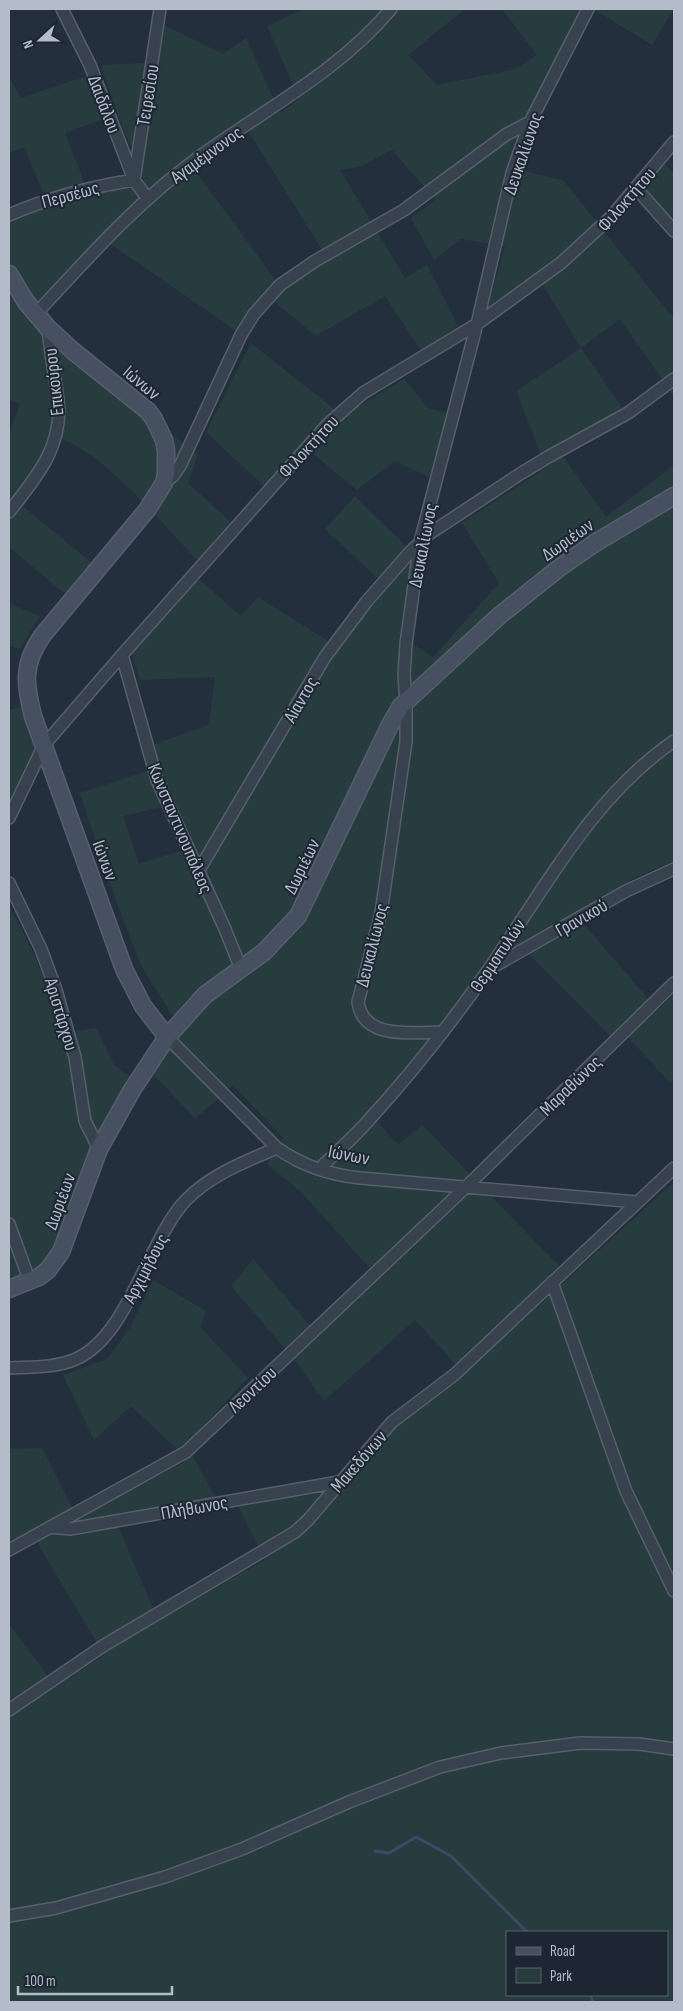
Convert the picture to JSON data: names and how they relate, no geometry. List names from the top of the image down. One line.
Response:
{"streets":{"street":["Τειρεσίου","Δαιδάλου","Δευκαλίωνος","Αγαμέμνονος","Περσέως","Φιλοκτήτου","Επικούρου","Ιώνων","Δωριέων","Aiαντος","Κωνσταντινουπόλεος","Γρανικού","Θερμοπυλών","Αριστάρχου","Μαραθώνος","Αρχιμήδους","Λεοντίου","Μακεδόνων","Πλήθωνος"]},"crossings":[["Τειρεσίου","Δαιδάλου"],["Τειρεσίου","Περσέως"],["Δαιδάλου","Αγαμέμνονος"],["Δαιδάλου","Περσέως"],["Δευκαλίωνος","Φιλοκτήτου"],["Δευκαλίωνος","Δωριέων"],["Δευκαλίωνος","Aiαντος"],["Δευκαλίωνος","Θερμοπυλών"],["Αγαμέμνονος","Ιώνων"],["Φιλοκτήτου","Ιώνων"],["Φιλοκτήτου","Κωνσταντινουπόλεος"],["Επικούρου","Ιώνων"],["Ιώνων","Δωριέων"],["Ιώνων","Θερμοπυλών"],["Ιώνων","Μαραθώνος"],["Ιώνων","Αρχιμήδους"],["Ιώνων","Λεοντίου"],["Ιώνων","Μακεδόνων"],["Δωριέων","Κωνσταντινουπόλεος"],["Δωριέων","Αριστάρχου"],["Aiαντος","Κωνσταντινουπόλεος"],["Γρανικού","Θερμοπυλών"],["Μαραθώνος","Λεοντίου"],["Λεοντίου","Πλήθωνος"],["Μακεδόνων","Πλήθωνος"]],"legend":["Road","Park"],"scale_bar":"100 m","north":"left"}
